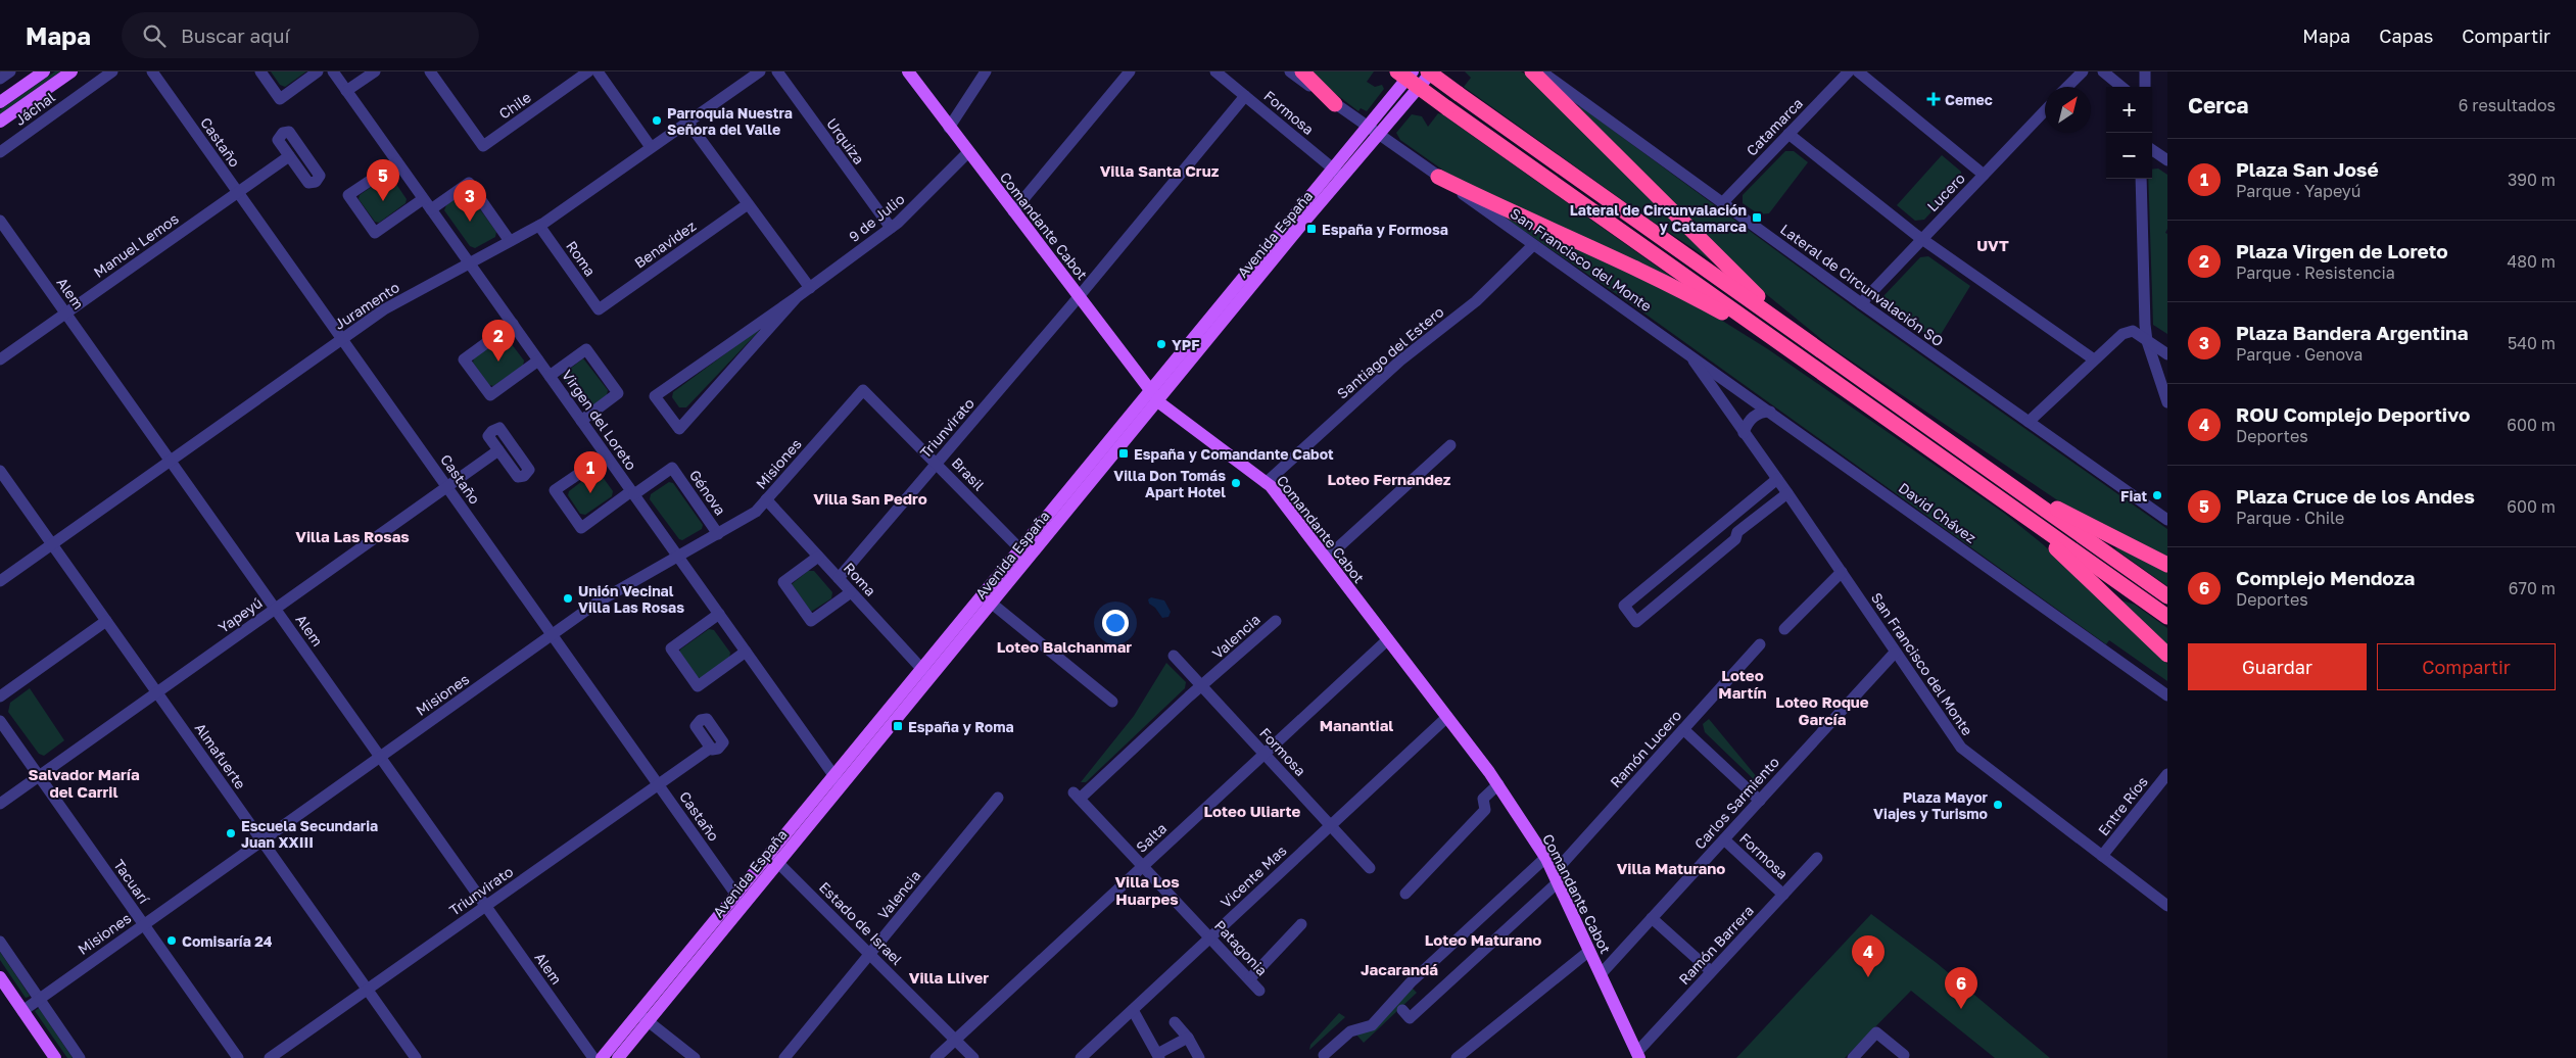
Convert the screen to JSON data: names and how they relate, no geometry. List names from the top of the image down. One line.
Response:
{"streets":{"main road":["Comandante Cabot","Avenida España"],"street":["Chile","Jáchal","Formosa","Catamarca","Urquiza","Castaño","Lucero","9 de Julio","Benavidez","Manuel Lemos","Roma","San Francisco del Monte","Lateral de Circunvalación SO","Alem","Juramento","Santiago del Estero","Virgen del Loreto","Triunvirato","Misiones","Brasil","Génova","David Chávez","Yapeyú","Valencia","Ramón Lucero","Almafuerte","Carlos Sarmiento","Entre Ríos","Salta","Vicente Mas","Tacuarí","Estado de Israel","Ramón Barrera","Patagonia"]},"crossings":[["Formosa","Avenida España"],["Formosa","Triunvirato"],["Formosa","Valencia"],["Formosa","Carlos Sarmiento"],["Formosa","Salta"],["Formosa","Vicente Mas"],["Formosa","Ramón Barrera"],["Catamarca","Lateral de Circunvalación SO"],["Urquiza","9 de Julio"],["Castaño","Avenida España"],["Castaño","Manuel Lemos"],["Castaño","Juramento"],["Castaño","Triunvirato"],["Castaño","Misiones"],["Castaño","Yapeyú"],["Lucero","Lateral de Circunvalación SO"],["9 de Julio","Comandante Cabot"],["Comandante Cabot","Avenida España"],["Comandante Cabot","Santiago del Estero"],["Comandante Cabot","Triunvirato"],["Comandante Cabot","Ramón Lucero"],["Comandante Cabot","Carlos Sarmiento"],["Comandante Cabot","Salta"],["Comandante Cabot","Vicente Mas"],["Comandante Cabot","Ramón Barrera"],["Avenida España","Roma"],["Avenida España","San Francisco del Monte"],["Avenida España","Virgen del Loreto"],["Avenida España","Brasil"],["Avenida España","Estado de Israel"],["Benavidez","Roma"],["Manuel Lemos","Alem"],["Roma","Juramento"],["Roma","Triunvirato"],["Roma","Misiones"],["San Francisco del Monte","Santiago del Estero"],["San Francisco del Monte","David Chávez"],["San Francisco del Monte","Carlos Sarmiento"],["San Francisco del Monte","Entre Ríos"],["Alem","Juramento"],["Alem","Triunvirato"],["Alem","Misiones"],["Alem","Yapeyú"],["Juramento","Virgen del Loreto"],["Juramento","Almafuerte"],["Virgen del Loreto","Misiones"],["Virgen del Loreto","Génova"],["Triunvirato","Brasil"],["Triunvirato","Almafuerte"],["Misiones","Brasil"],["Misiones","Génova"],["Misiones","Almafuerte"],["Misiones","Tacuarí"],["Yapeyú","Almafuerte"],["Yapeyú","Tacuarí"],["Valencia","Estado de Israel"],["Valencia","Patagonia"],["Salta","Estado de Israel"],["Salta","Patagonia"],["Vicente Mas","Patagonia"]],"districts":["Villa Santa Cruz","UVT","Loteo Fernandez","Villa San Pedro","Villa Las Rosas","Loteo Balchanmar","Loteo Martín","Loteo Roque García","Manantial","Salvador María del Carril","Loteo Uliarte","Villa Maturano","Villa Los Huarpes","Loteo Maturano","Jacarandá","Villa Lliver"],"places":{"health":["Cemec"],"other":["Parroquia Nuestra Señora del Valle","YPF","Villa Don Tomás Apart Hotel","Fiat","Unión Vecinal Villa Las Rosas","Plaza Mayor Viajes y Turismo","Escuela Secundaria Juan XXIII","Comisaría 24"],"transit":["Lateral de Circunvalación y Catamarca","España y Formosa","España y Comandante Cabot","España y Roma"]},"north":"top right","page":{"header":"Mapa","search":"Buscar aquí","nav":["Mapa","Capas","Compartir"],"heading":["Cerca","6 resultados"],"map_buttons":["+","−"],"list":[{"mark":"1","name":"Plaza San José","note":"Parque · Yapeyú","value":"390 m"},{"mark":"2","name":"Plaza Virgen de Loreto","note":"Parque · Resistencia","value":"480 m"},{"mark":"3","name":"Plaza Bandera Argentina","note":"Parque · Genova","value":"540 m"},{"mark":"4","name":"ROU Complejo Deportivo","note":"Deportes","value":"600 m"},{"mark":"5","name":"Plaza Cruce de los Andes","note":"Parque · Chile","value":"600 m"},{"mark":"6","name":"Complejo Mendoza","note":"Deportes","value":"670 m"}],"pins":["5","3","2","1","4","6"],"buttons":["Guardar","Compartir"]}}
